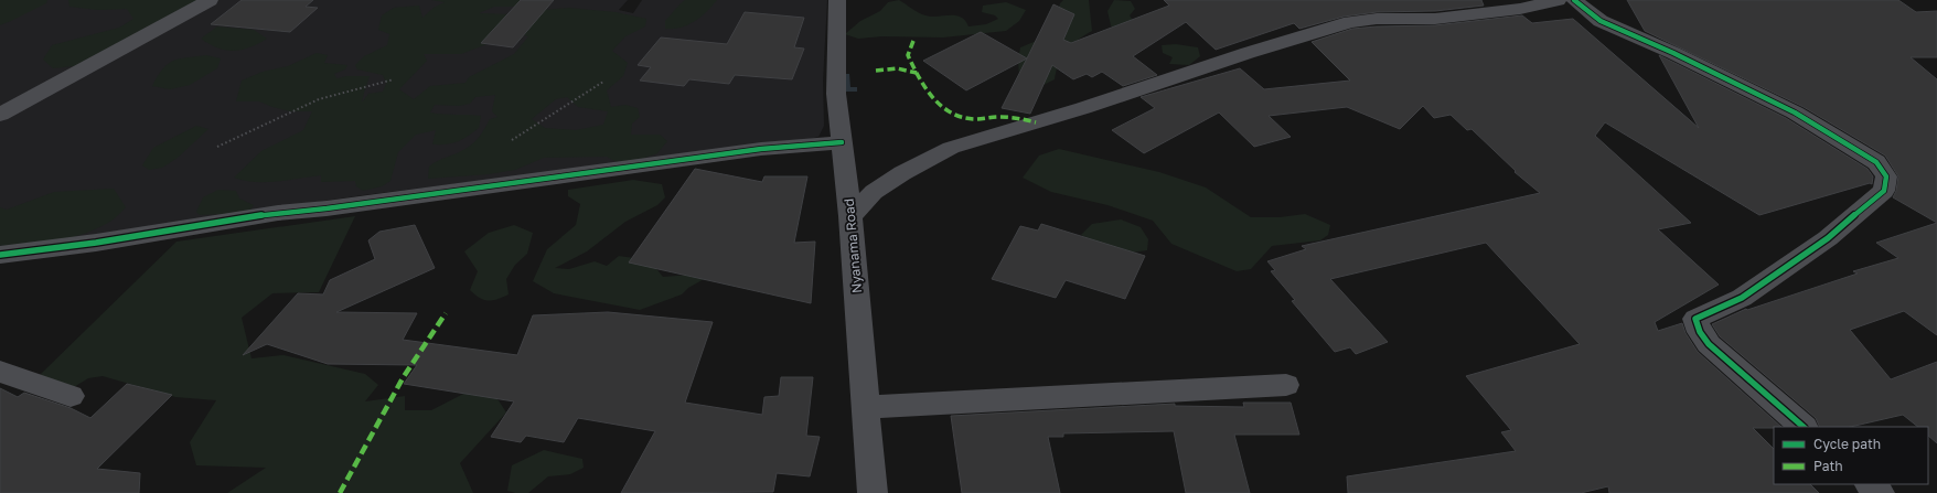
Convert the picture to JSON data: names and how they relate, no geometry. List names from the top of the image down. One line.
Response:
{"streets":{"street":["Nyanama Road"]},"legend":["Cycle path","Path"]}
